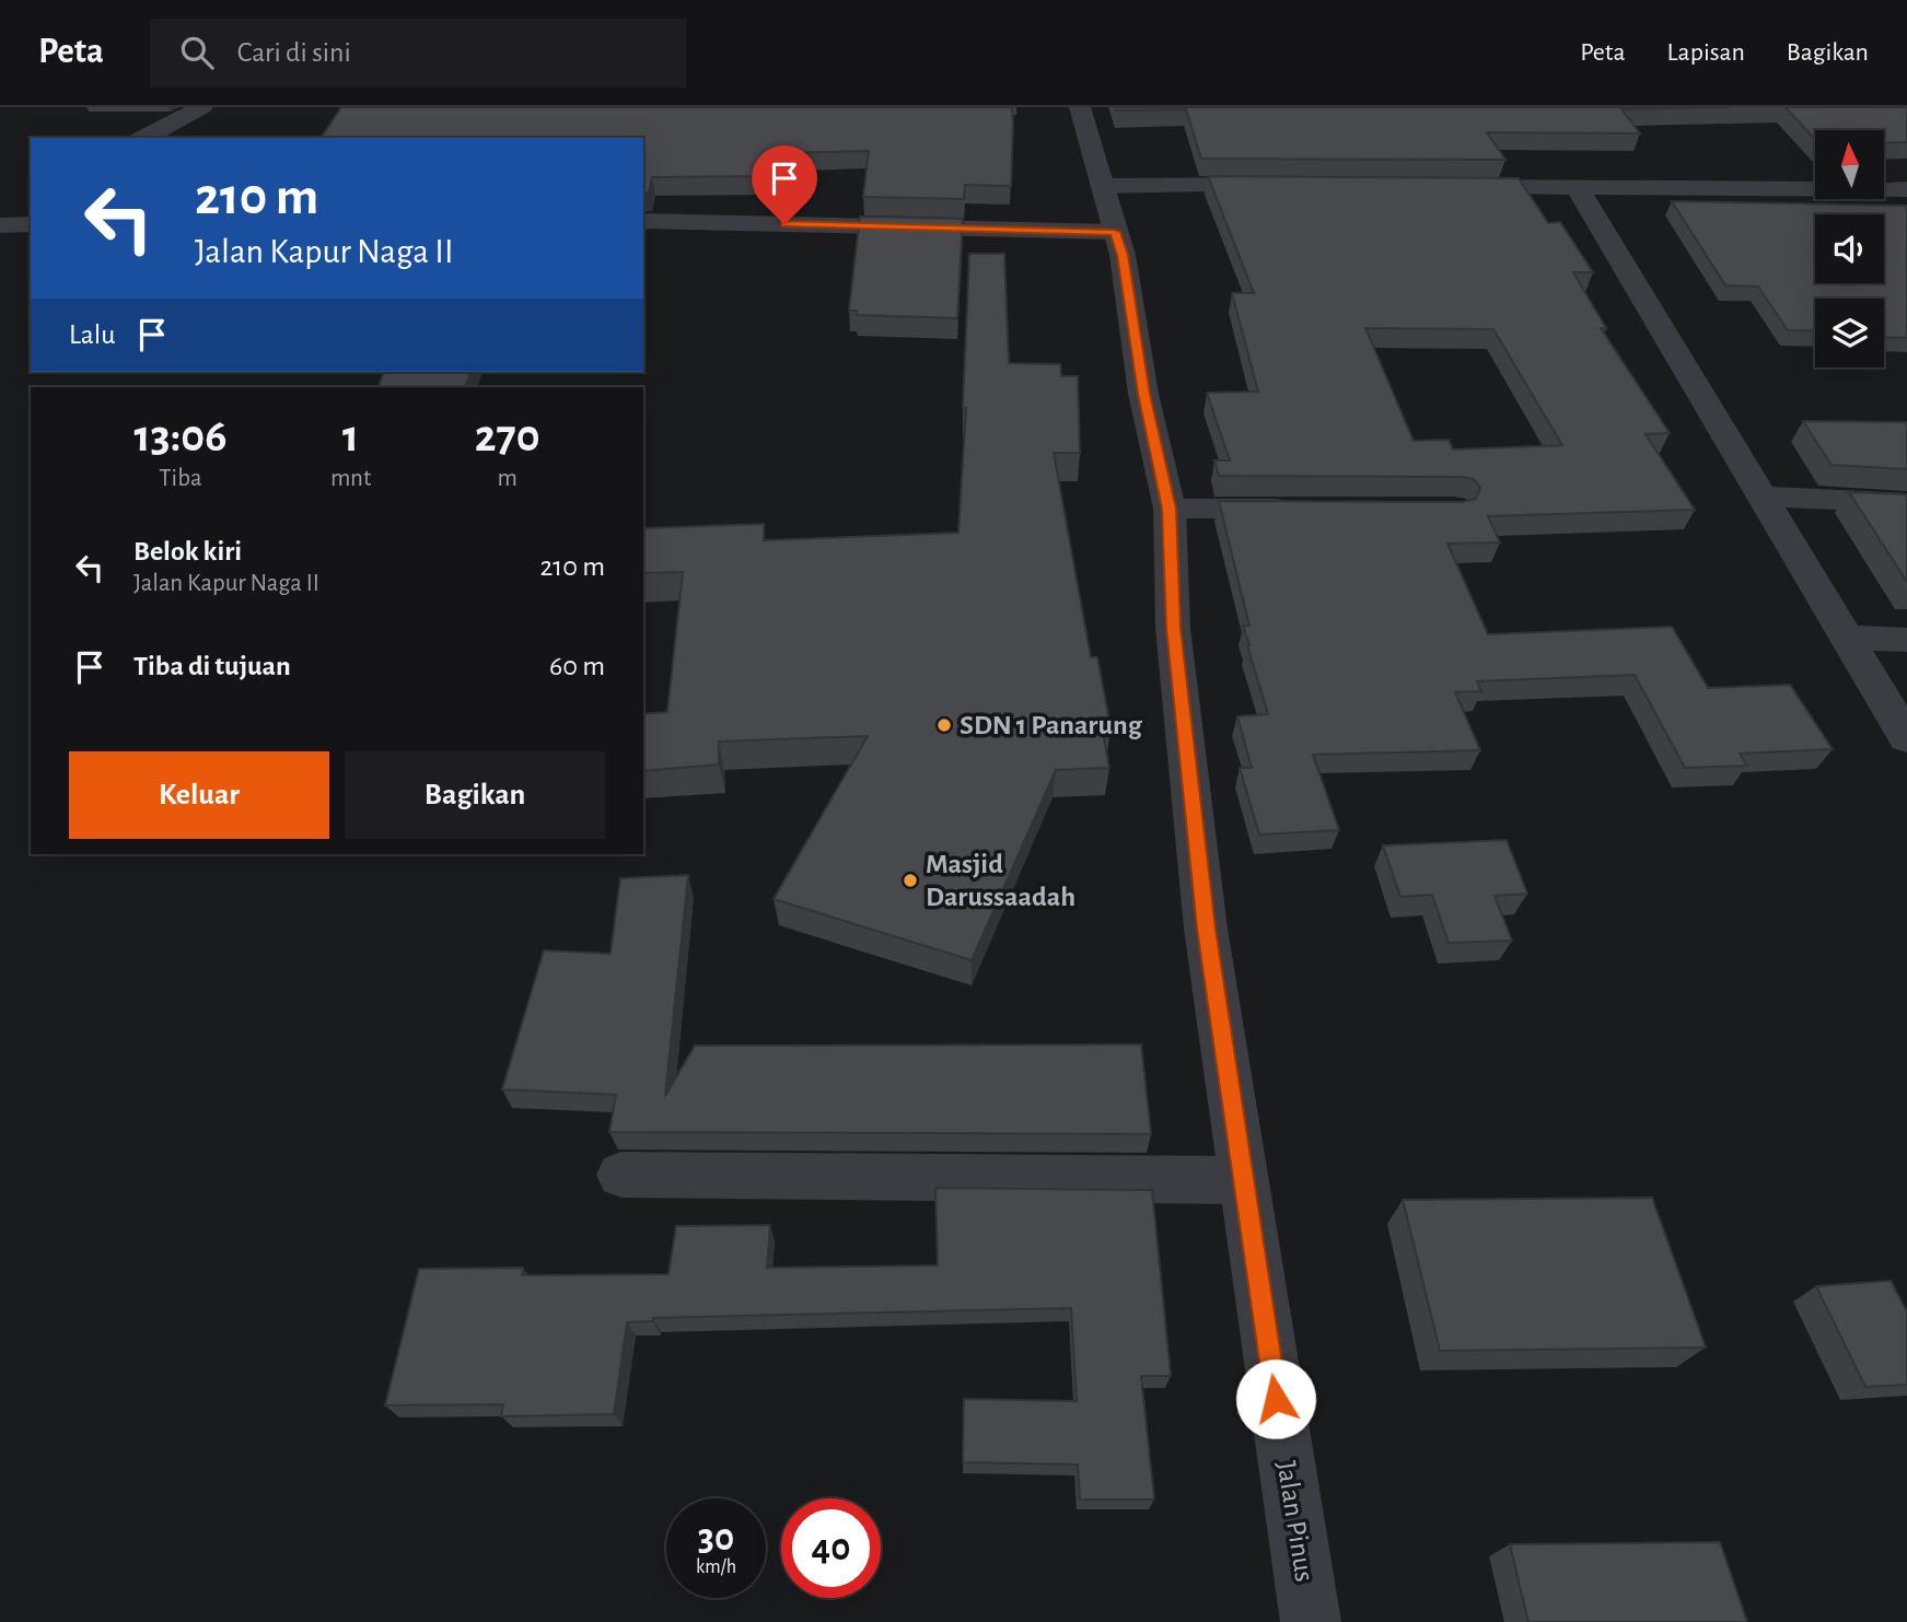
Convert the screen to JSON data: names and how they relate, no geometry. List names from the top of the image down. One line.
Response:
{"streets":{"street":["Jalan Pinus"]},"places":["SDN 1 Panarung","Masjid Darussaadah"],"north":"top","page":{"header":"Peta","search":"Cari di sini","nav":["Peta","Lapisan","Bagikan"],"turn":["210 m","Jalan Kapur Naga II"],"then":"Lalu","eta":["13:06","Tiba","1","mnt","270","m"],"list":[{"name":"Belok kiri","note":"Jalan Kapur Naga II","value":"210 m"},{"name":"Tiba di tujuan","value":"60 m"}],"buttons":["Keluar","Bagikan"],"speed":"30 km/h","limit":"40"}}
